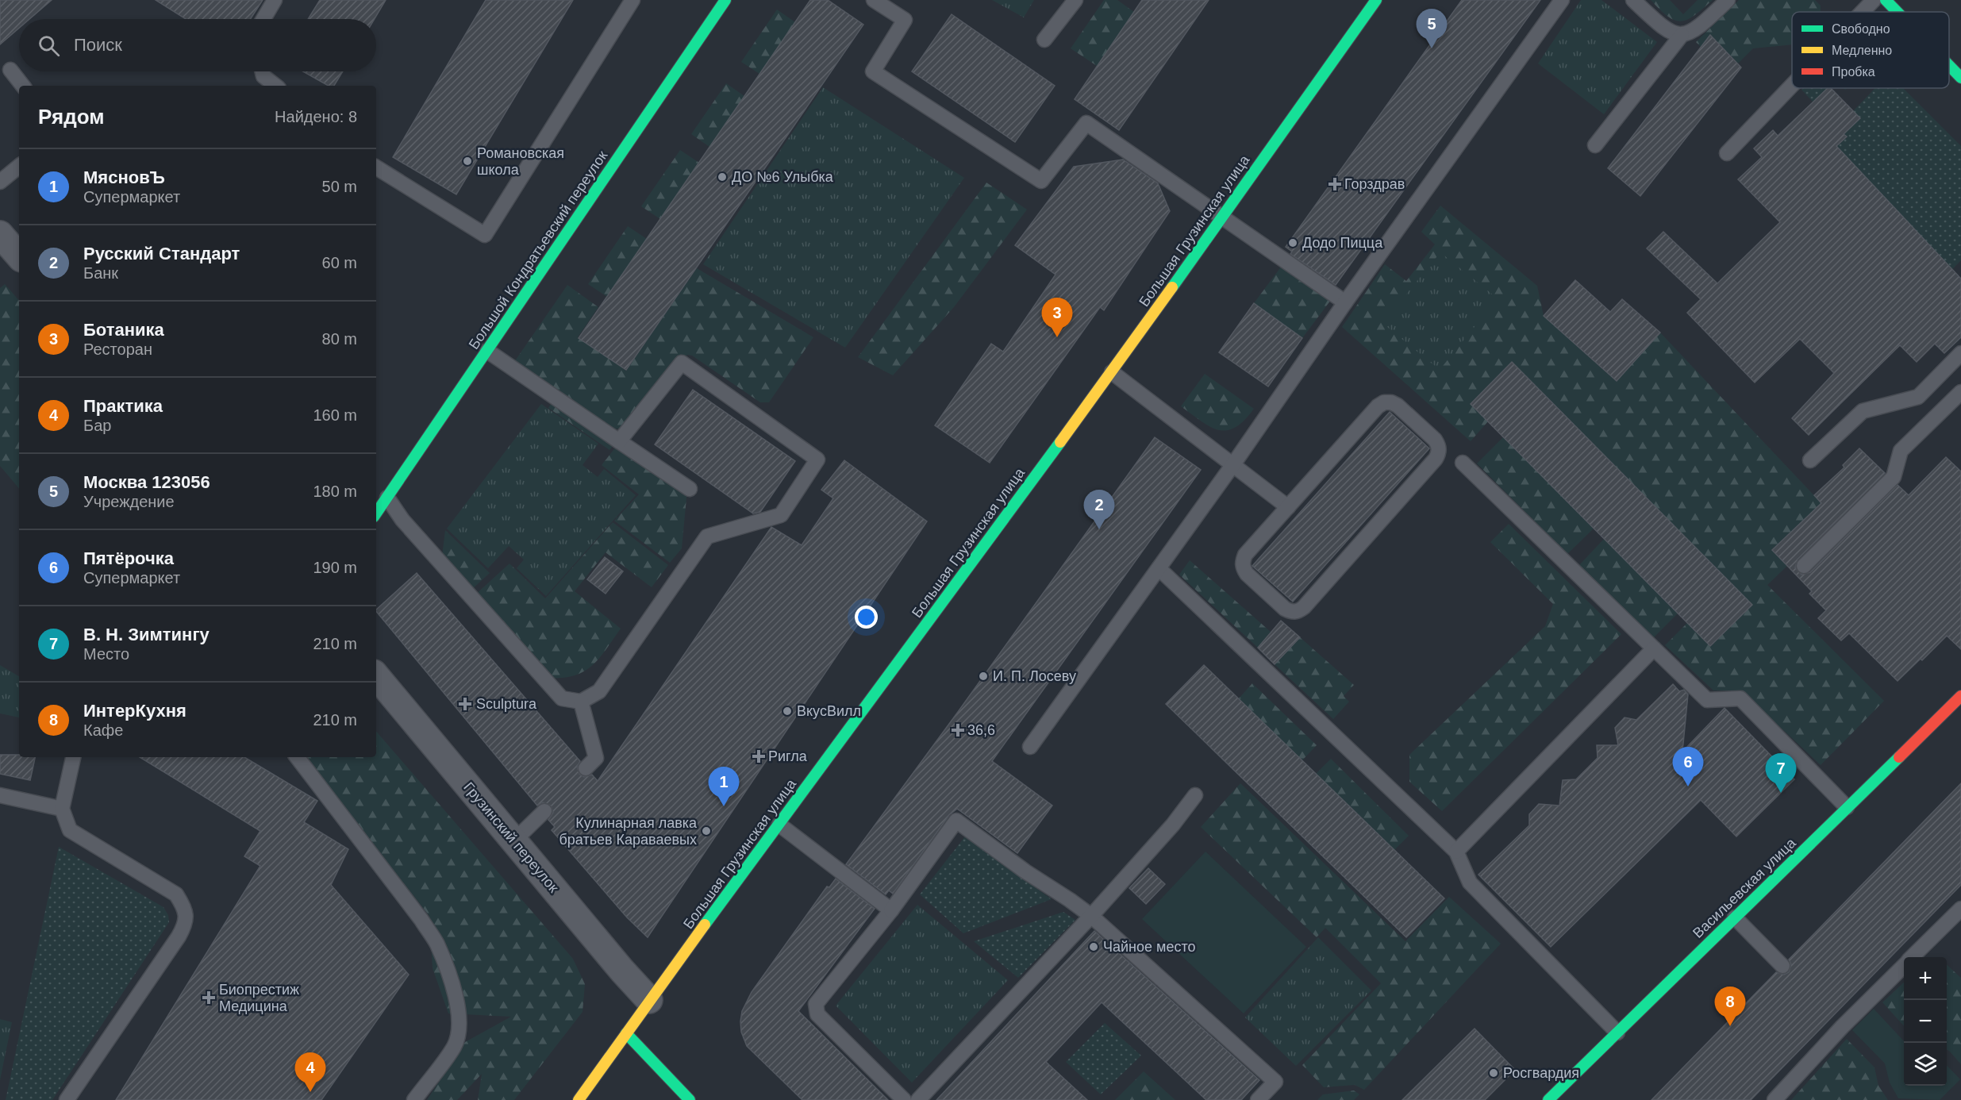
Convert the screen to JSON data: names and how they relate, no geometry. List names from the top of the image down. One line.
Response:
{"streets":{"street":["Большая Грузинская улица","Большой Кондратьевский переулок","Грузинский переулок","Васильевская улица"]},"crossings":[["Большая Грузинская улица","Грузинский переулок"]],"places":{"other":["Романовская школа","ДО №6 Улыбка","Додо Пицца","И. П. Лосеву","ВкусВилл","Кулинарная лавка братьев Караваевых","Чайное место","Росгвардия"],"health":["Горздрав","Sculptura","36,6","Ригла","Биопрестиж Медицина"]},"legend":["Свободно","Медленно","Пробка"],"page":{"pins":["5","3","2","6","7","1","8","4"],"search":"Поиск","heading":["Рядом","Найдено: 8"],"list":[{"mark":"1","name":"МясновЪ","note":"Супермаркет","value":"50 m"},{"mark":"2","name":"Русский Стандарт","note":"Банк","value":"60 m"},{"mark":"3","name":"Ботаника","note":"Ресторан","value":"80 m"},{"mark":"4","name":"Практика","note":"Бар","value":"160 m"},{"mark":"5","name":"Москва 123056","note":"Учреждение","value":"180 m"},{"mark":"6","name":"Пятёрочка","note":"Супермаркет","value":"190 m"},{"mark":"7","name":"В. Н. Зимтингу","note":"Место","value":"210 m"},{"mark":"8","name":"ИнтерКухня","note":"Кафе","value":"210 m"}],"map_buttons":["+","−"]}}
